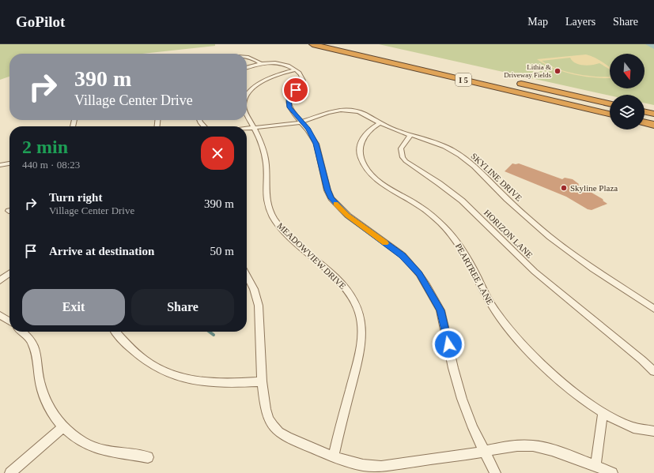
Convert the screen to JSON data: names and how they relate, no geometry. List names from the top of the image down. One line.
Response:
{"streets":{"highway":["I 5"],"street":["SKYLINE DRIVE","HORIZON LANE","MEADOWVIEW DRIVE","PEARTREE LANE"]},"crossings":[["SKYLINE DRIVE","HORIZON LANE"],["SKYLINE DRIVE","MEADOWVIEW DRIVE"],["SKYLINE DRIVE","PEARTREE LANE"]],"places":["Lithia & Driveway Fields","Skyline Plaza"],"north":"bottom","page":{"header":"GoPilot","nav":["Map","Layers","Share"],"turn":["390 m","Village Center Drive"],"heading":["2 min","440 m · 08:23"],"list":[{"name":"Turn right","note":"Village Center Drive","value":"390 m"},{"name":"Arrive at destination","value":"50 m"}],"buttons":["Exit","Share"]}}
